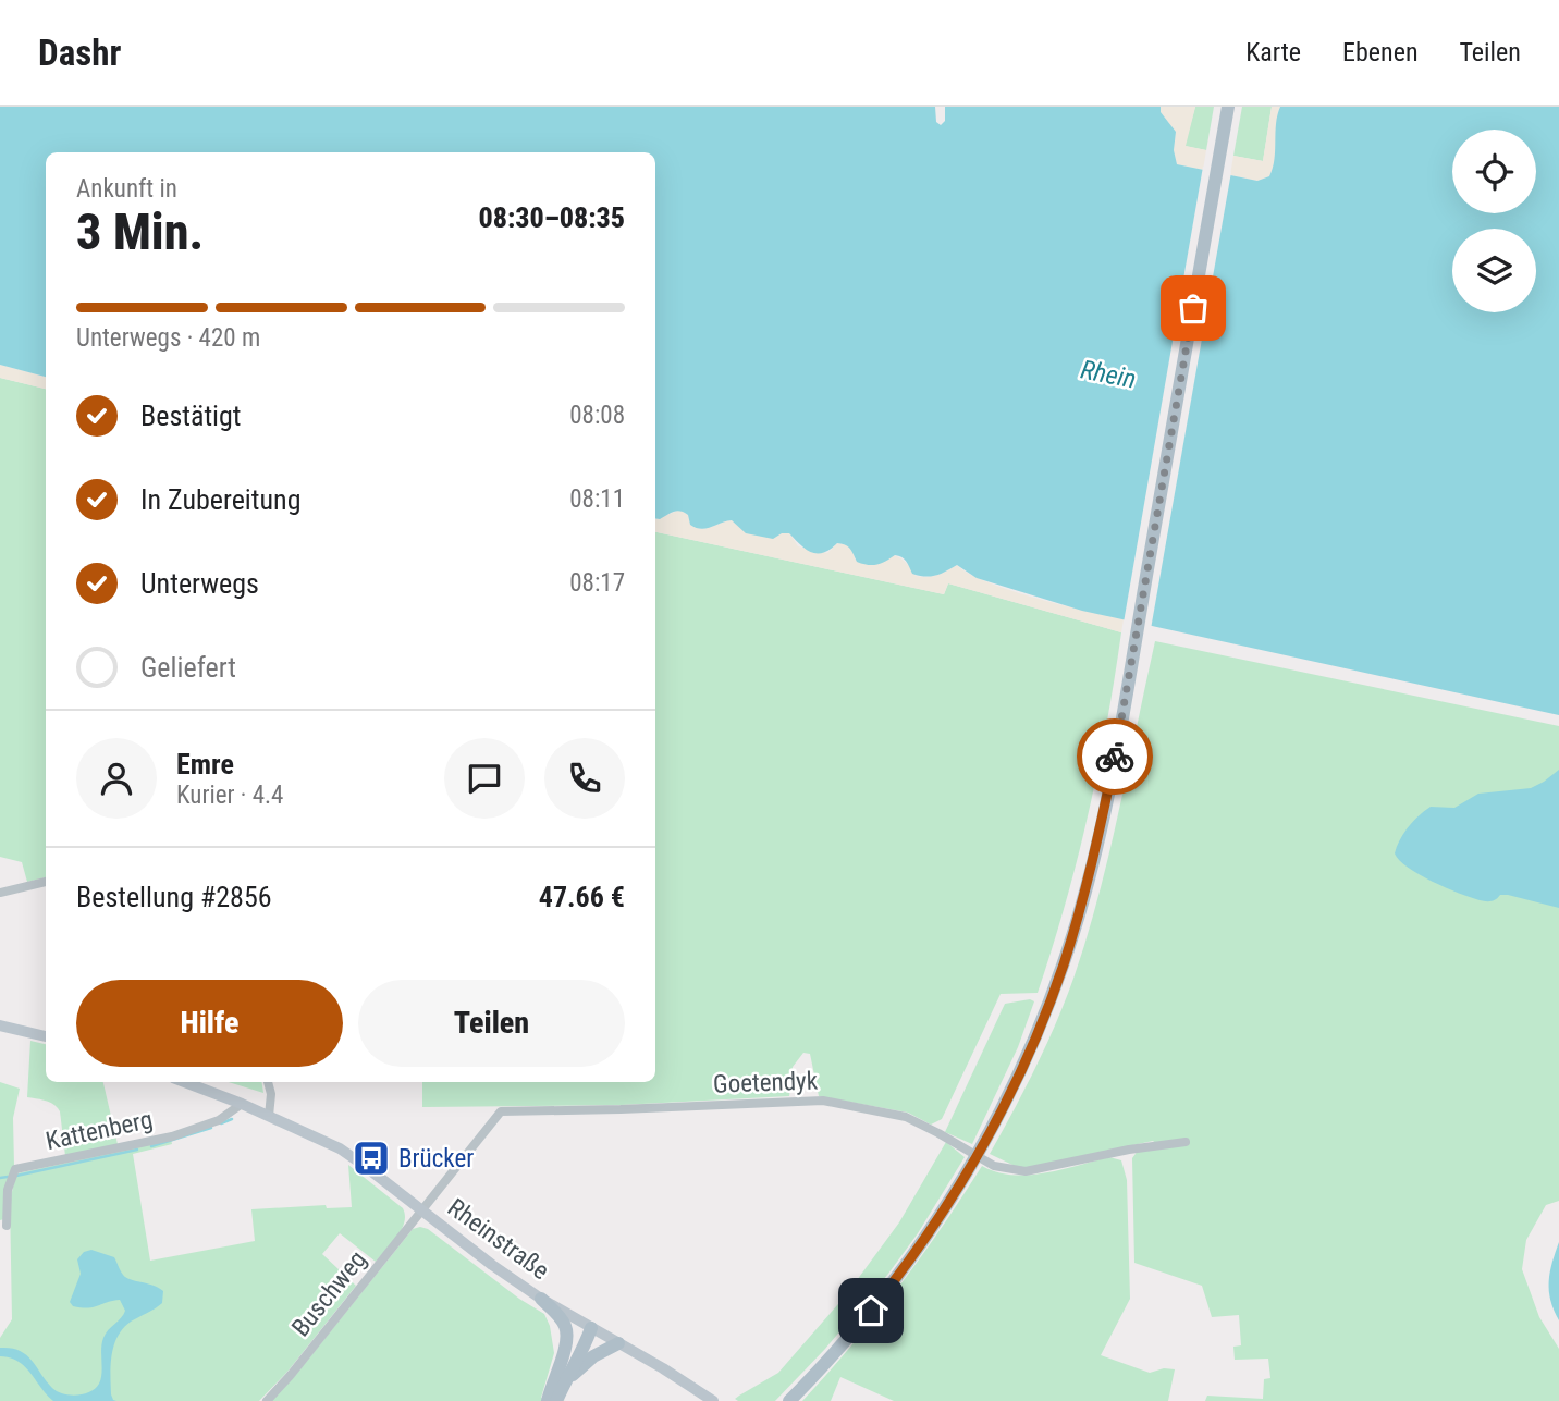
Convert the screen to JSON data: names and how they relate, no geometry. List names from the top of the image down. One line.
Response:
{"streets":{"main road":["Rheinstraße"],"street":["Goetendyk","Kattenberg","Buschweg"]},"crossings":[["Goetendyk","Rheinstraße"],["Goetendyk","Buschweg"],["Kattenberg","Rheinstraße"],["Rheinstraße","Buschweg"]],"water":["Rhein"],"places":{"bus stop":["Brücker"]},"page":{"header":"Dashr","nav":["Karte","Ebenen","Teilen"],"heading":["3 Min.","Ankunft in","08:30–08:35"],"panel":["Emre","Kurier · 4.4","Bestellung #2856","47.66 €"],"bar":"Unterwegs · 420 m","list":[["Bestätigt","08:08"],["In Zubereitung","08:11"],["Unterwegs","08:17"],"Geliefert"],"buttons":["Hilfe","Teilen"]}}
